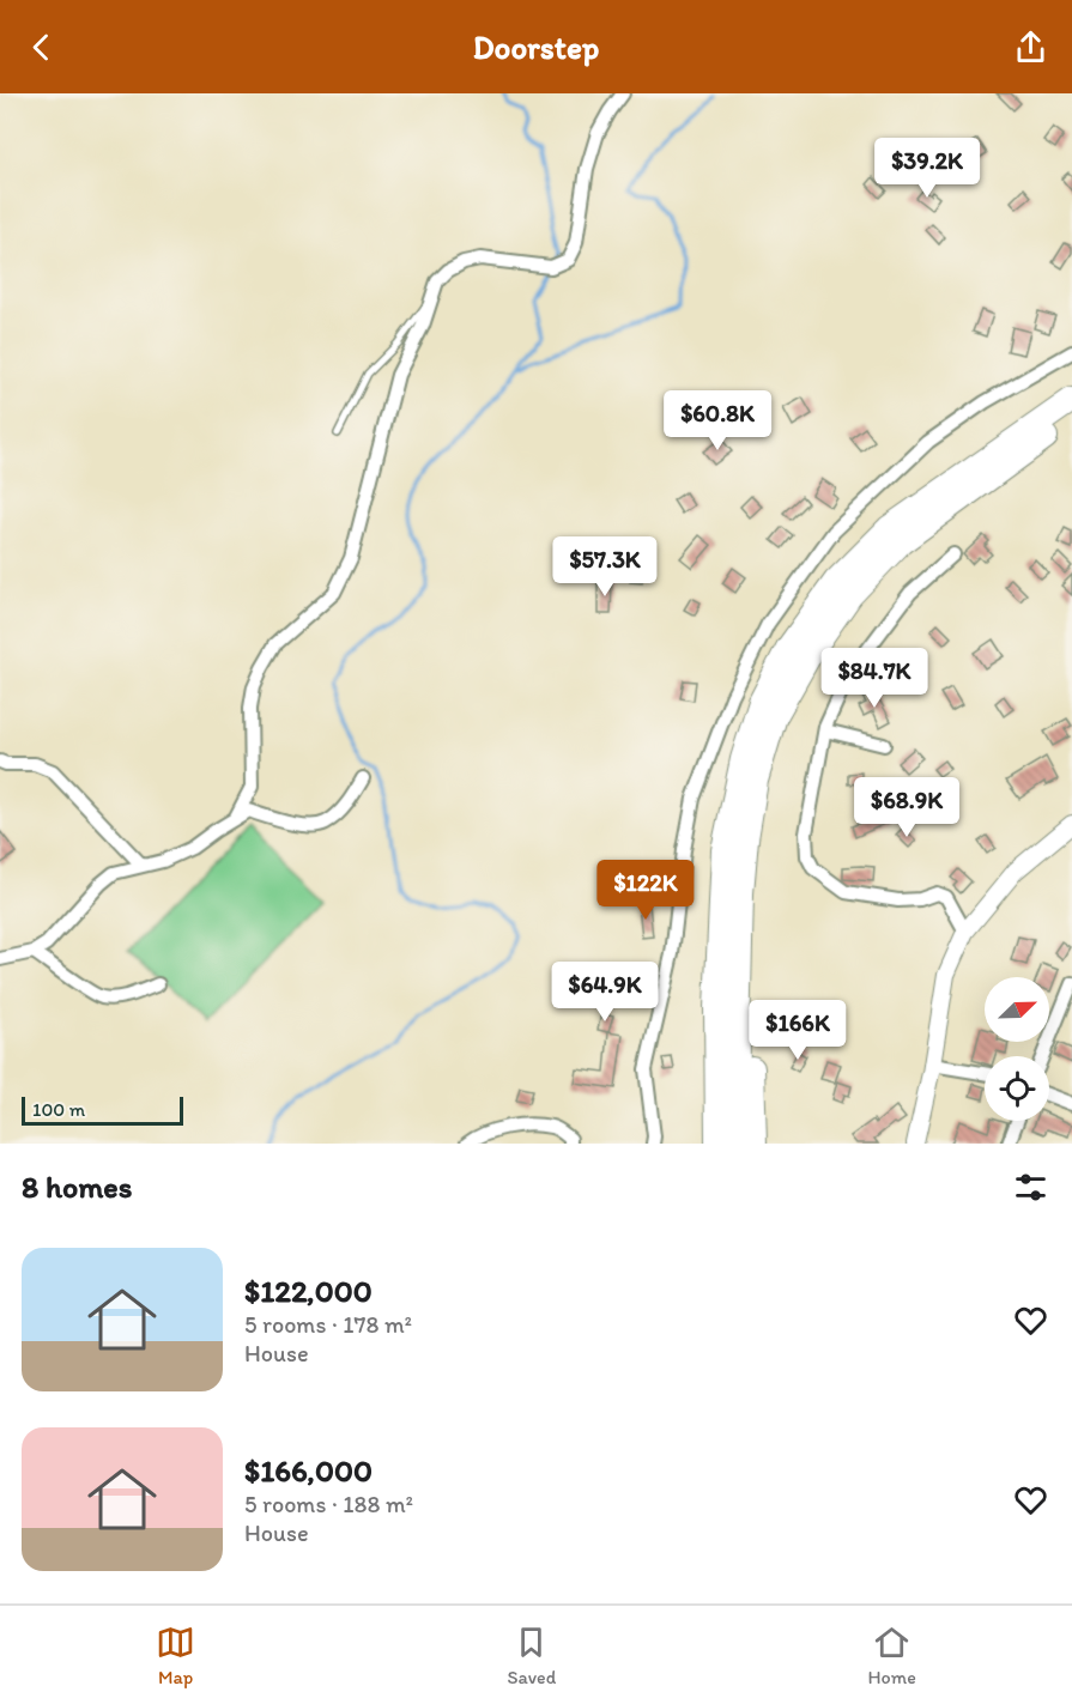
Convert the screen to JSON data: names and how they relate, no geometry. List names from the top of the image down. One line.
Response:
{"scale_bar":"100 m","north":"top right","page":{"header":"Doorstep","price":["$39.2K","$60.8K","$57.3K","$84.7K","$68.9K","$122K","$64.9K","$166K"],"scale":"100 m","heading":"8 homes","list":[{"name":"$122,000","note":"5 rooms · 178 m² · House"},{"name":"$166,000","note":"5 rooms · 188 m² · House"}],"tabs":["Map","Saved","Home"]}}
